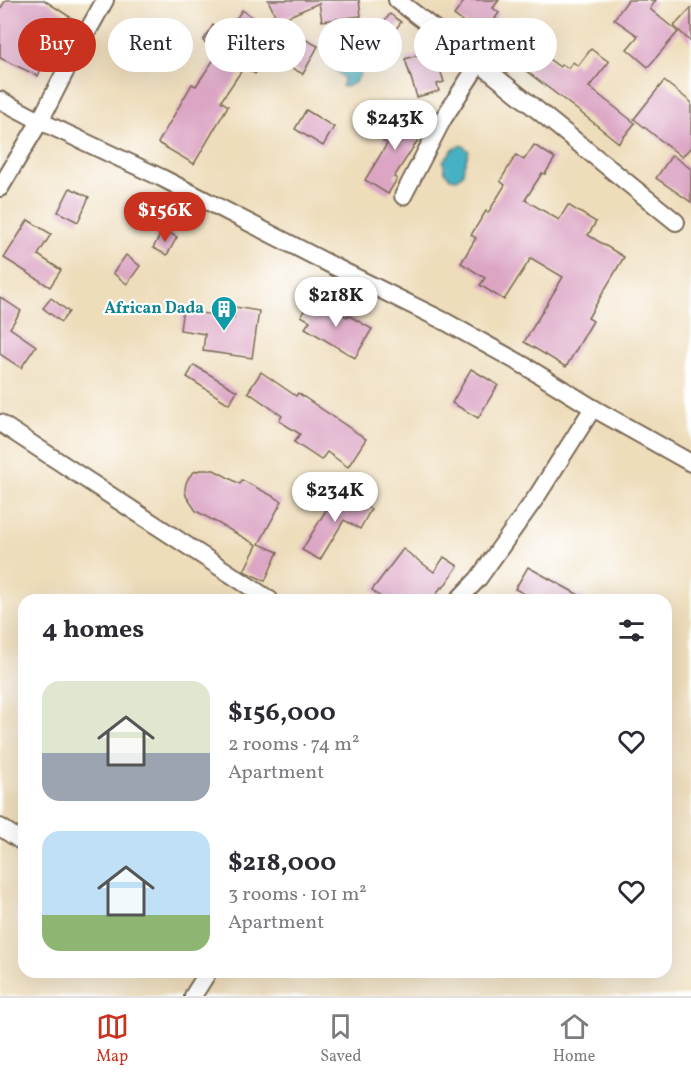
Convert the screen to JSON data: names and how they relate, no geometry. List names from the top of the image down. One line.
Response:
{"places":{"building":["African Dada"]},"page":{"chip":["Buy","Rent","Filters","New","Apartment"],"price":["$243K","$156K","$218K","$234K"],"heading":"4 homes","list":[{"name":"$156,000","note":"2 rooms · 74 m² · Apartment"},{"name":"$218,000","note":"3 rooms · 101 m² · Apartment"}],"tabs":["Map","Saved","Home"]}}
